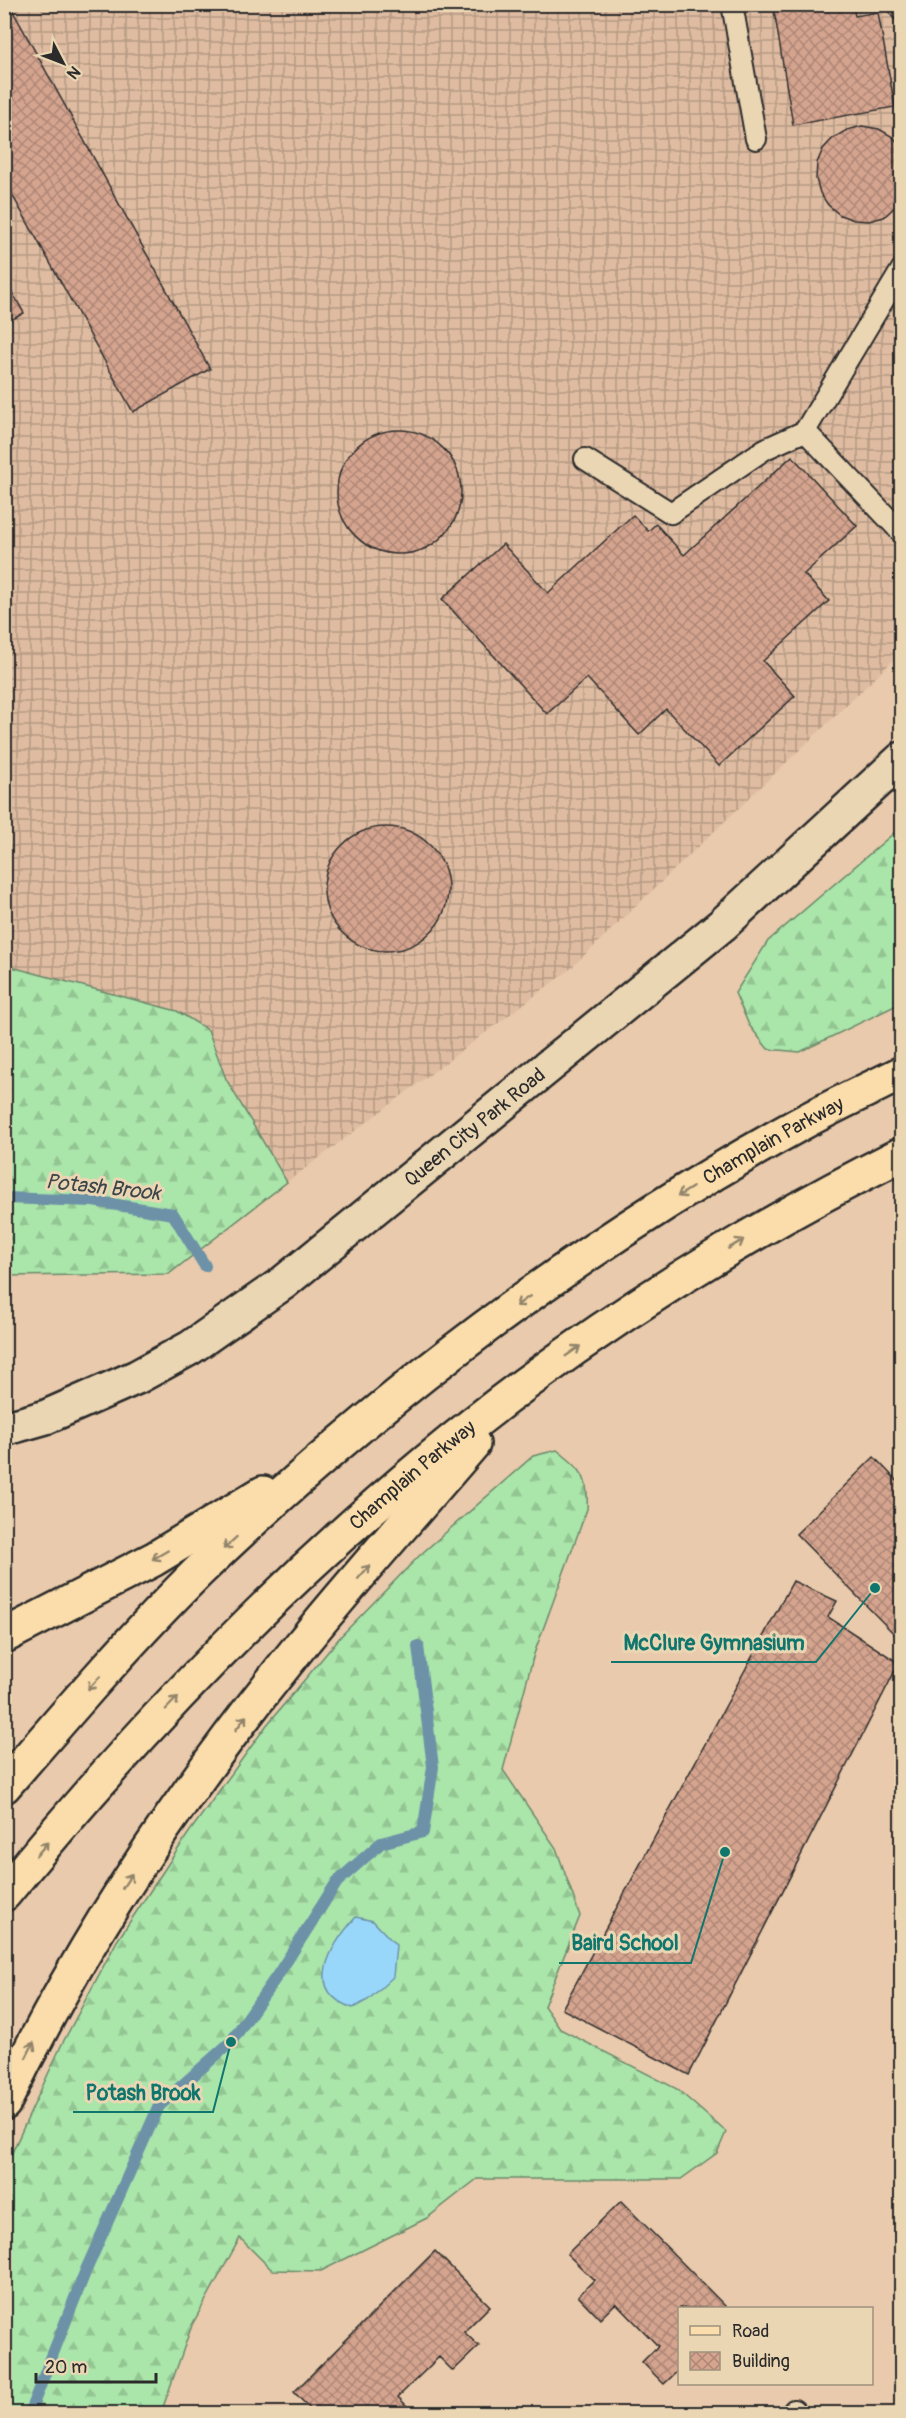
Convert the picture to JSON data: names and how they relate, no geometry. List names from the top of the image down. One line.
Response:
{"streets":{"main road":["Champlain Parkway"],"street":["Queen City Park Road"]},"water":["Potash Brook"],"places":["McClure Gymnasium","Baird School","Potash Brook"],"legend":["Road","Building"],"scale_bar":"20 m","north":"bottom right"}
